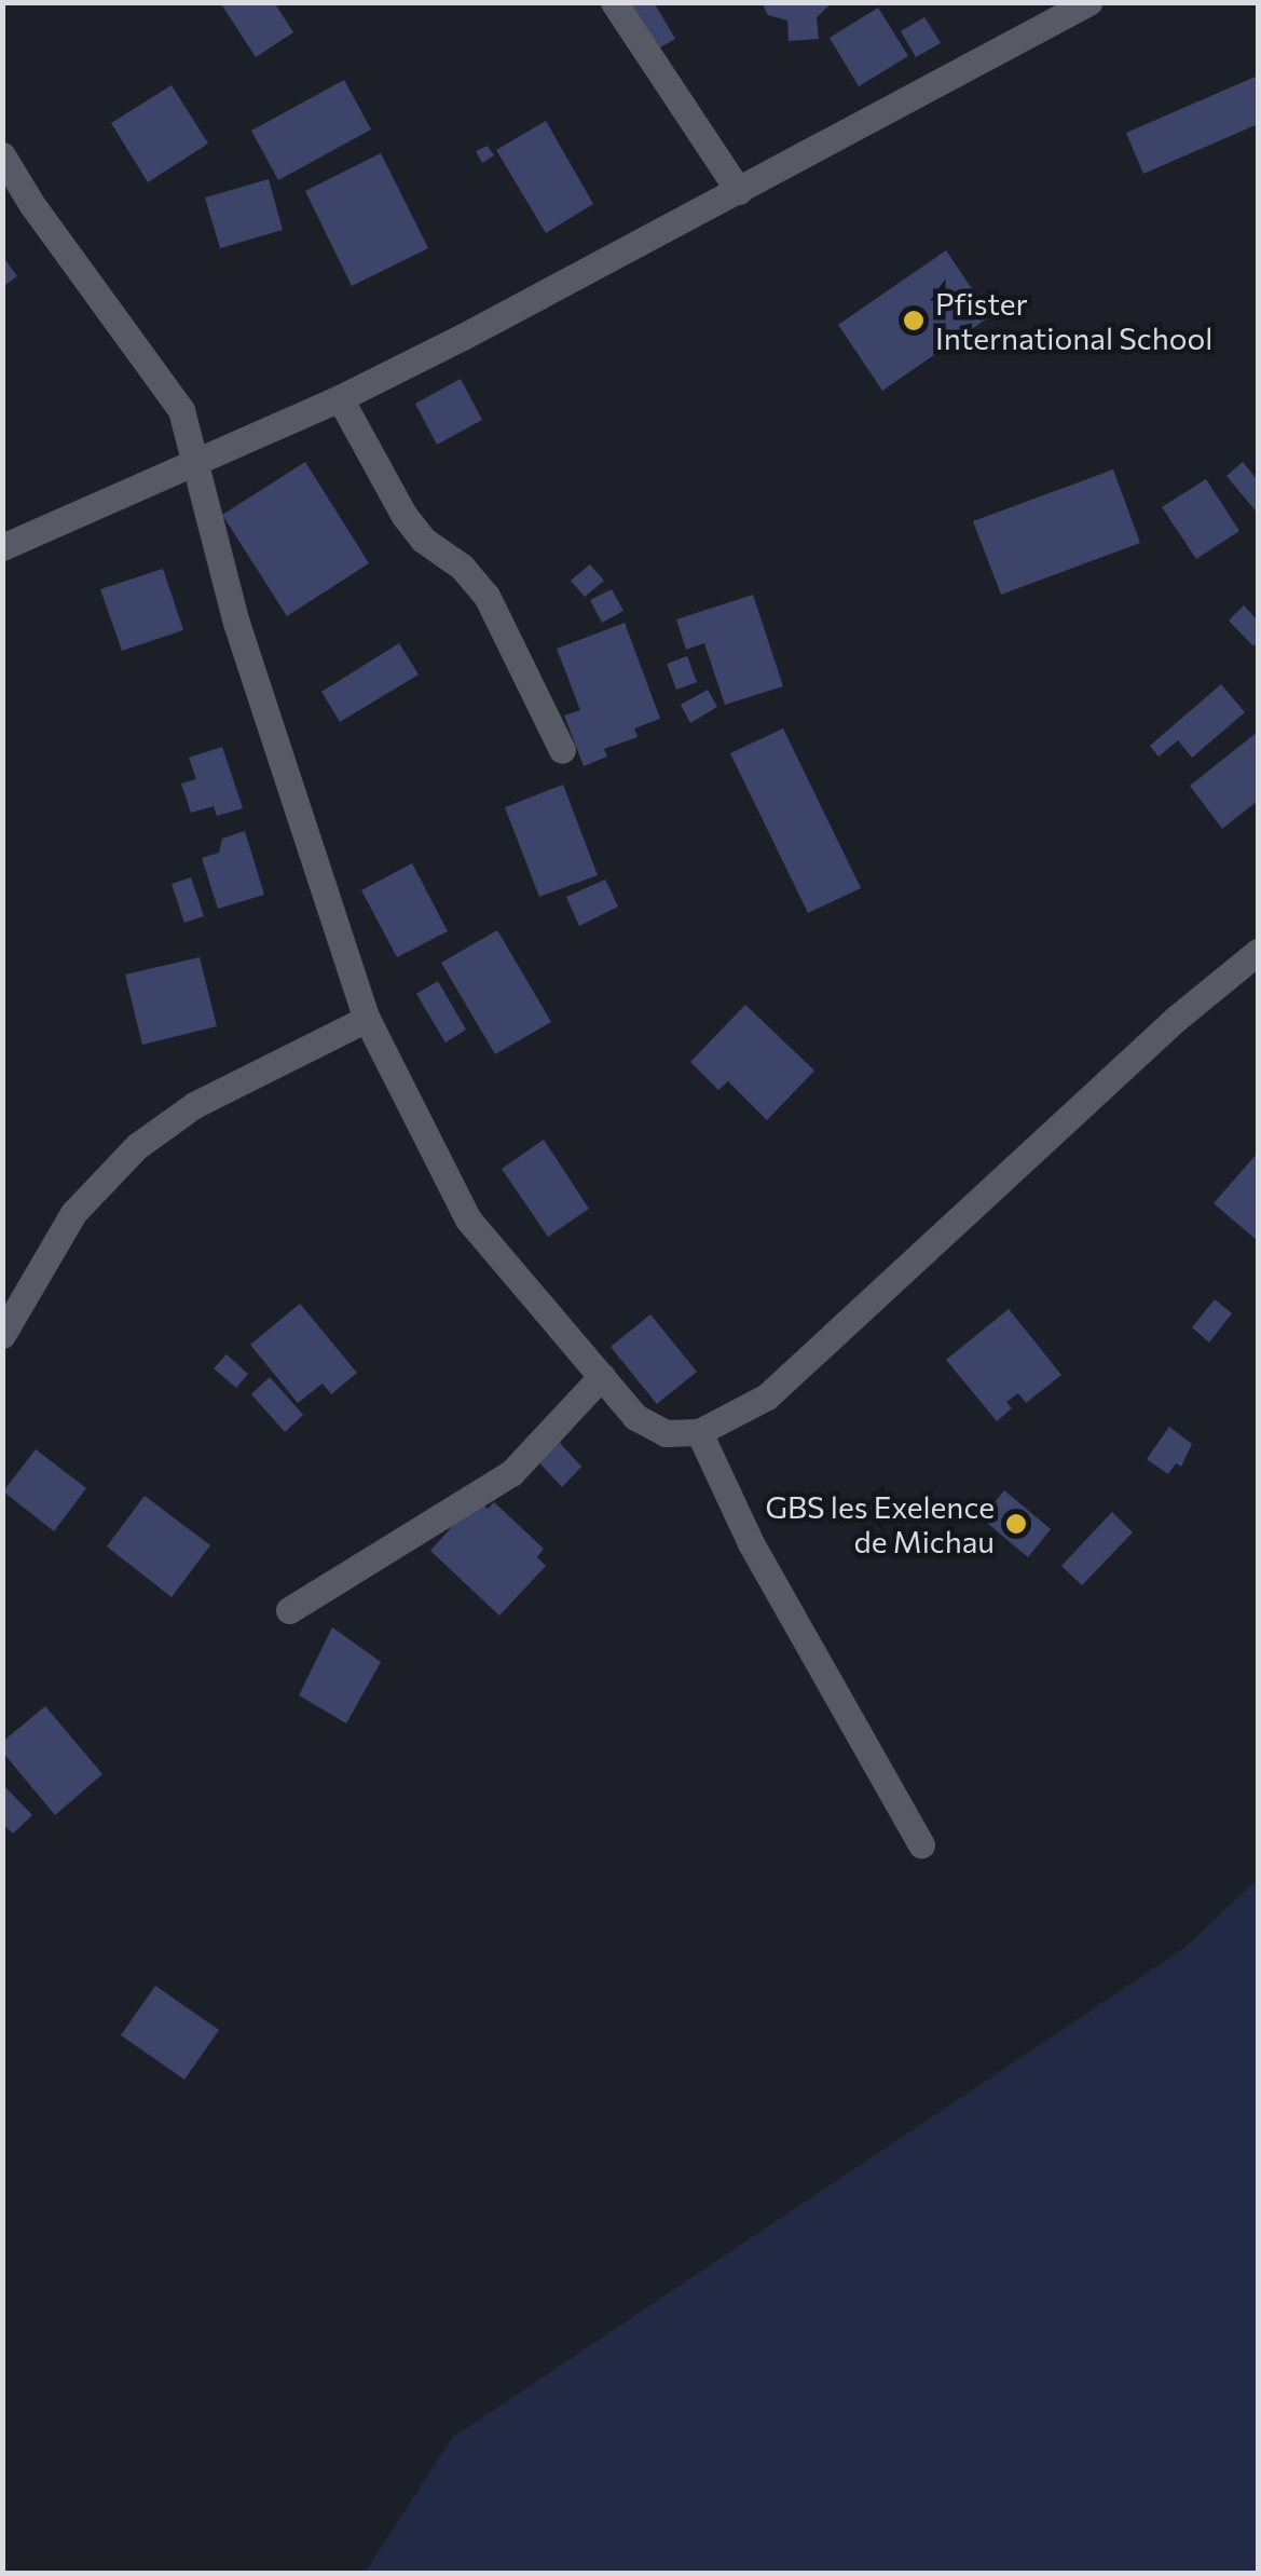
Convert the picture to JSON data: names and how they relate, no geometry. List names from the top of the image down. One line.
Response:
{"places":["Pfister International School","GBS les Exelence de Michau"]}
